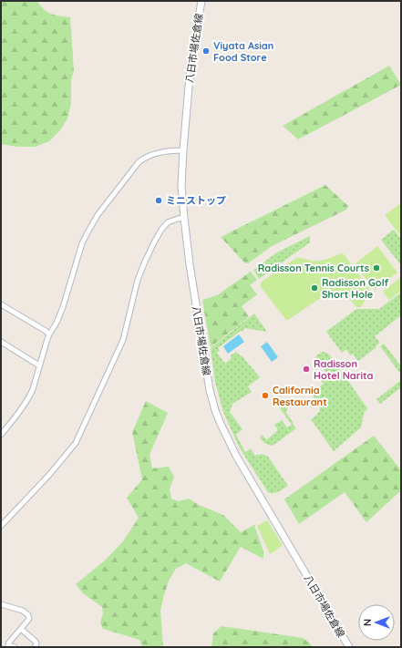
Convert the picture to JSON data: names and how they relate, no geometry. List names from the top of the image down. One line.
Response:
{"streets":{"main road":["八日市場佐倉線"]},"places":["Viyata Asian Food Store","ミニストップ","Radisson Tennis Courts","Radisson Golf Short Hole","Radisson Hotel Narita","California Restaurant"],"north":"left"}
